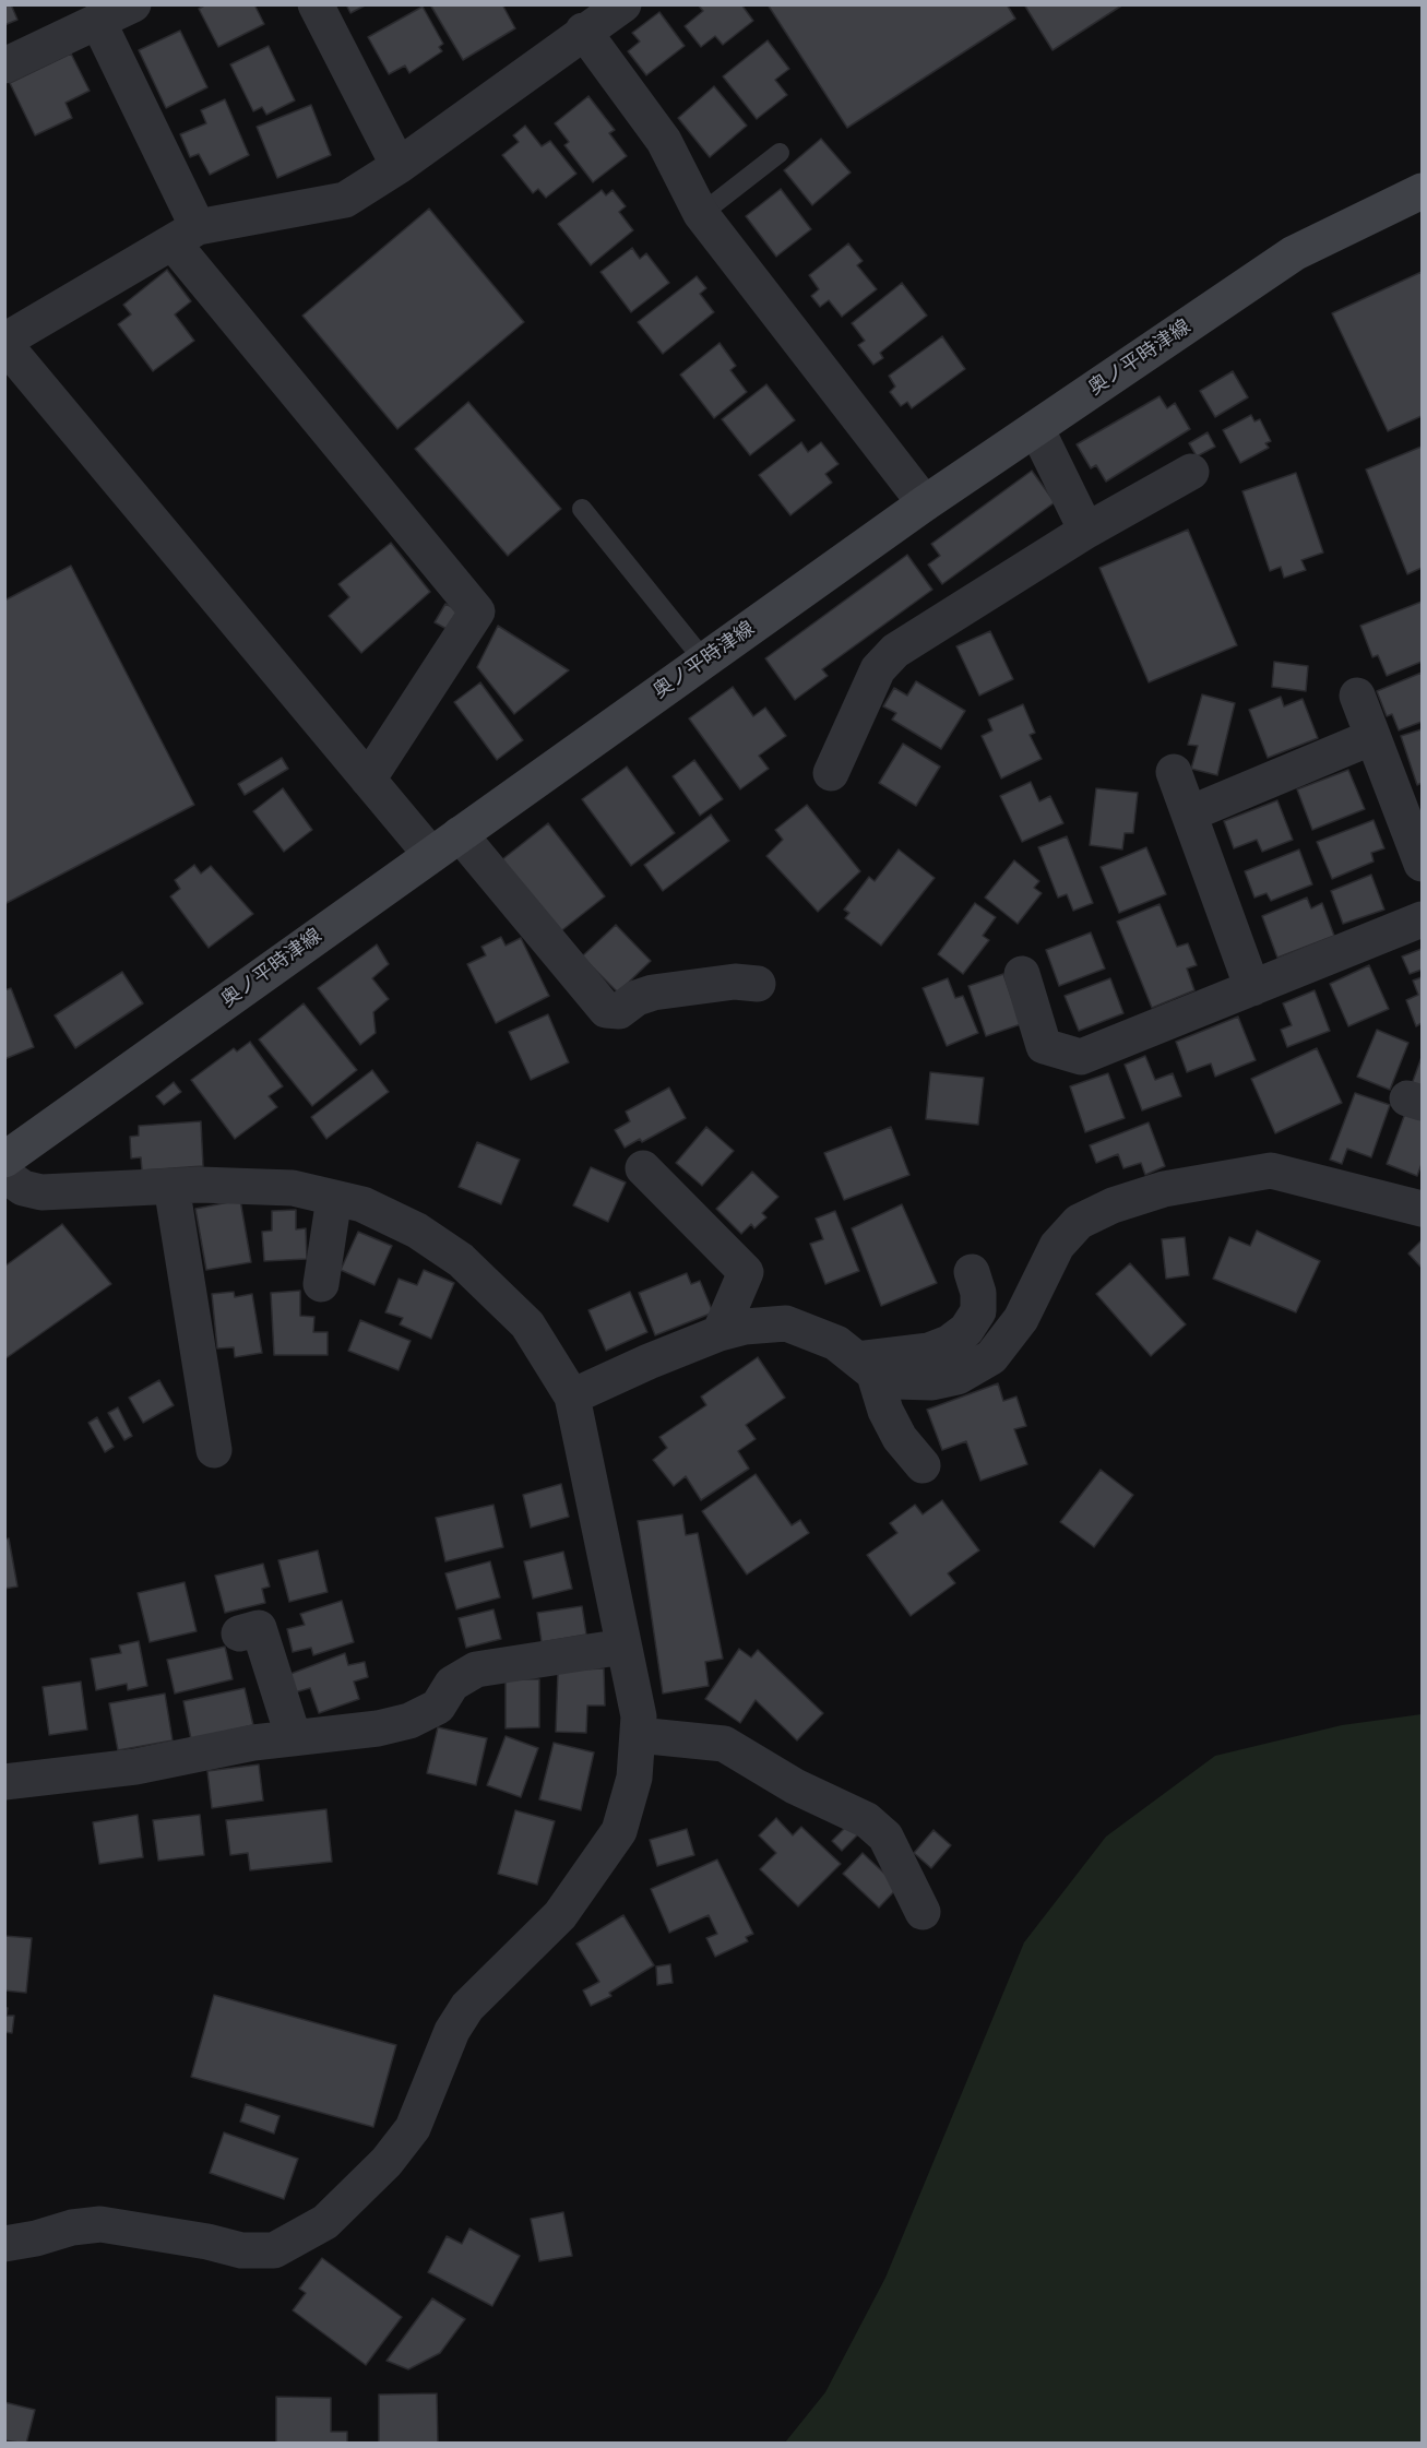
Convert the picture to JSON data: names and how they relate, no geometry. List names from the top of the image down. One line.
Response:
{"streets":{"main road":["奥ノ平時津線"]}}
